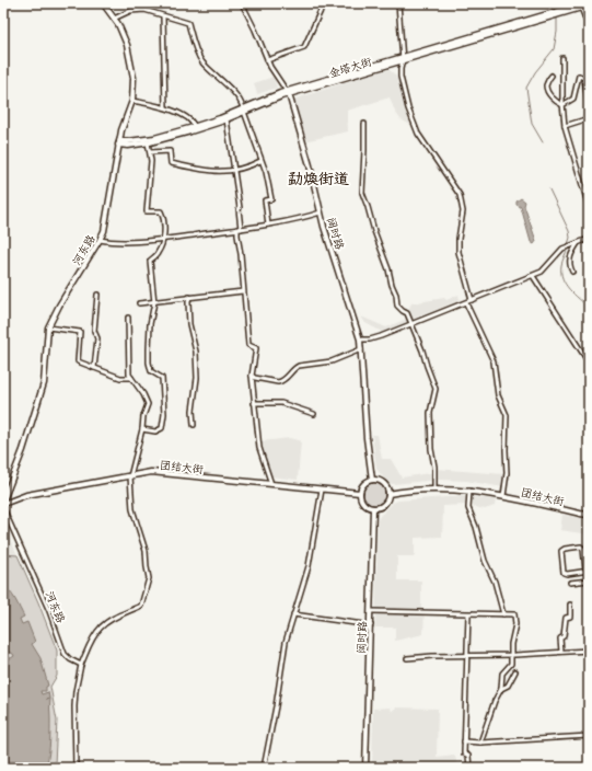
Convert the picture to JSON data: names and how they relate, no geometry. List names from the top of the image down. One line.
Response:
{"streets":{"main road":["金塔大街","阔时路","河东路","团结大街"]},"crossings":[["金塔大街","阔时路"],["金塔大街","河东路"],["阔时路","团结大街"],["河东路","团结大街"]],"districts":["勐焕街道"]}
